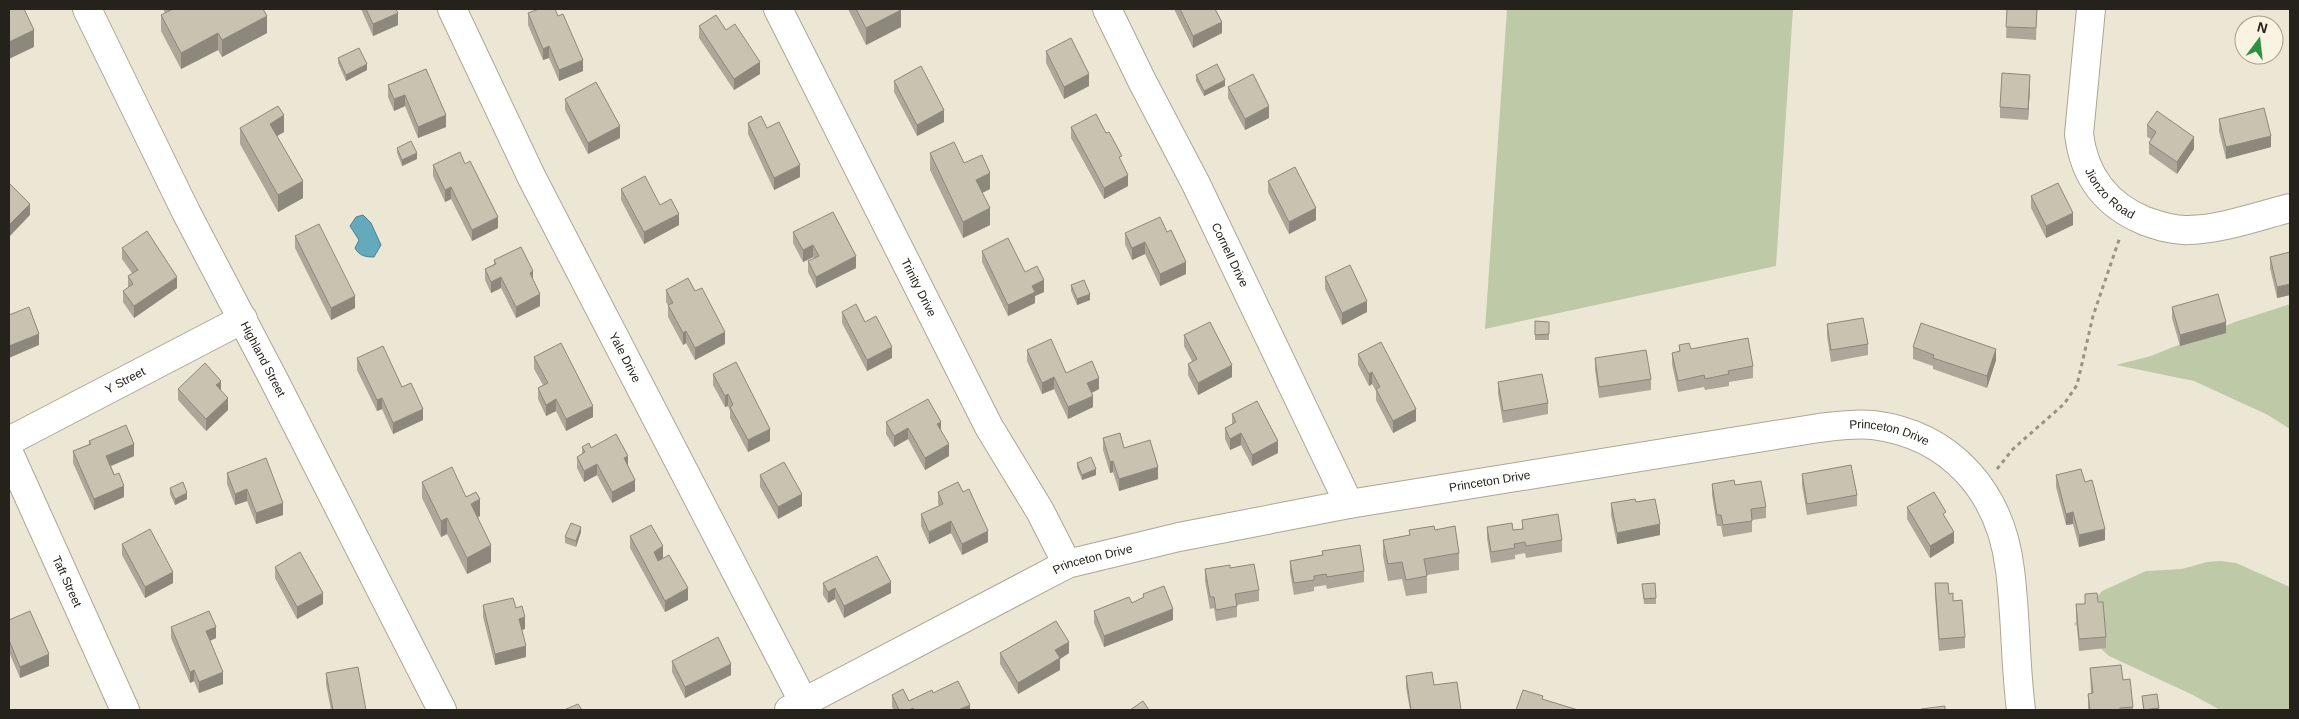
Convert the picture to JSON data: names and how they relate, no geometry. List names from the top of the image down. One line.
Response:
{"streets":{"street":["Jionzo Road","Cornell Drive","Trinity Drive","Yale Drive","Highland Street","Y Street","Princeton Drive","Taft Street"]},"crossings":[["Cornell Drive","Princeton Drive"],["Trinity Drive","Princeton Drive"],["Yale Drive","Princeton Drive"],["Highland Street","Y Street"]],"north":"top"}
